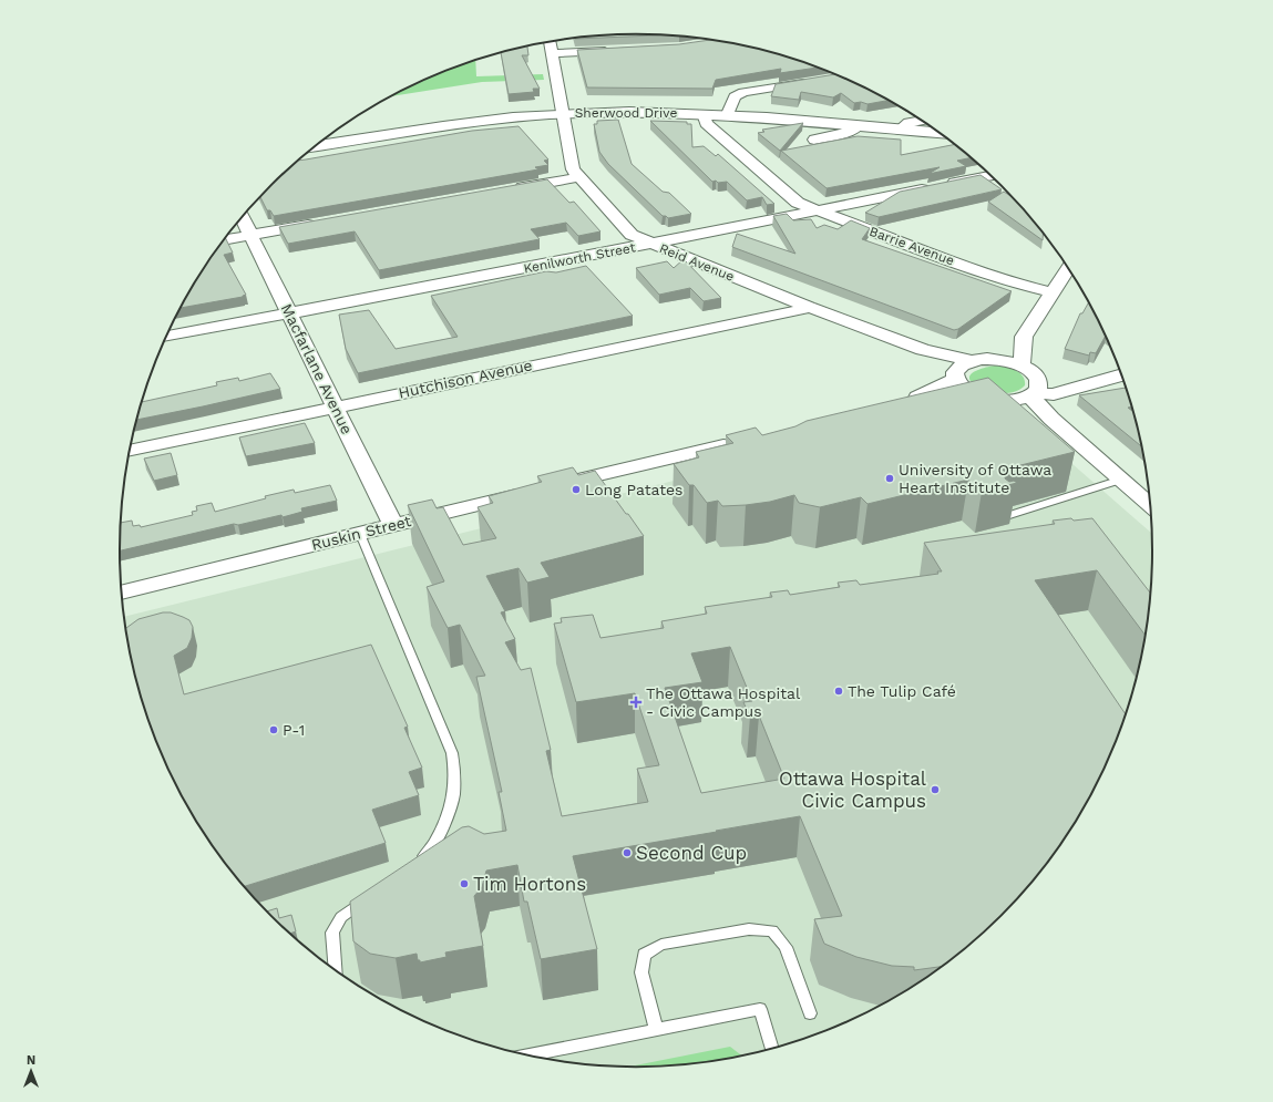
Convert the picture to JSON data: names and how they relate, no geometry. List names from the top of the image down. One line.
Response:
{"streets":{"street":["Sherwood Drive","Barrie Avenue","Kenilworth Street","Reid Avenue","Macfarlane Avenue","Hutchison Avenue","Ruskin Street"]},"crossings":[["Sherwood Drive","Barrie Avenue"],["Sherwood Drive","Reid Avenue"],["Barrie Avenue","Kenilworth Street"],["Kenilworth Street","Reid Avenue"],["Kenilworth Street","Macfarlane Avenue"],["Reid Avenue","Hutchison Avenue"],["Macfarlane Avenue","Hutchison Avenue"],["Macfarlane Avenue","Ruskin Street"]],"places":{"other":["University of Ottawa Heart Institute","Long Patates","The Tulip Café","P-1","Ottawa Hospital Civic Campus","Second Cup","Tim Hortons"],"health":["The Ottawa Hospital - Civic Campus"]},"north":"top"}
